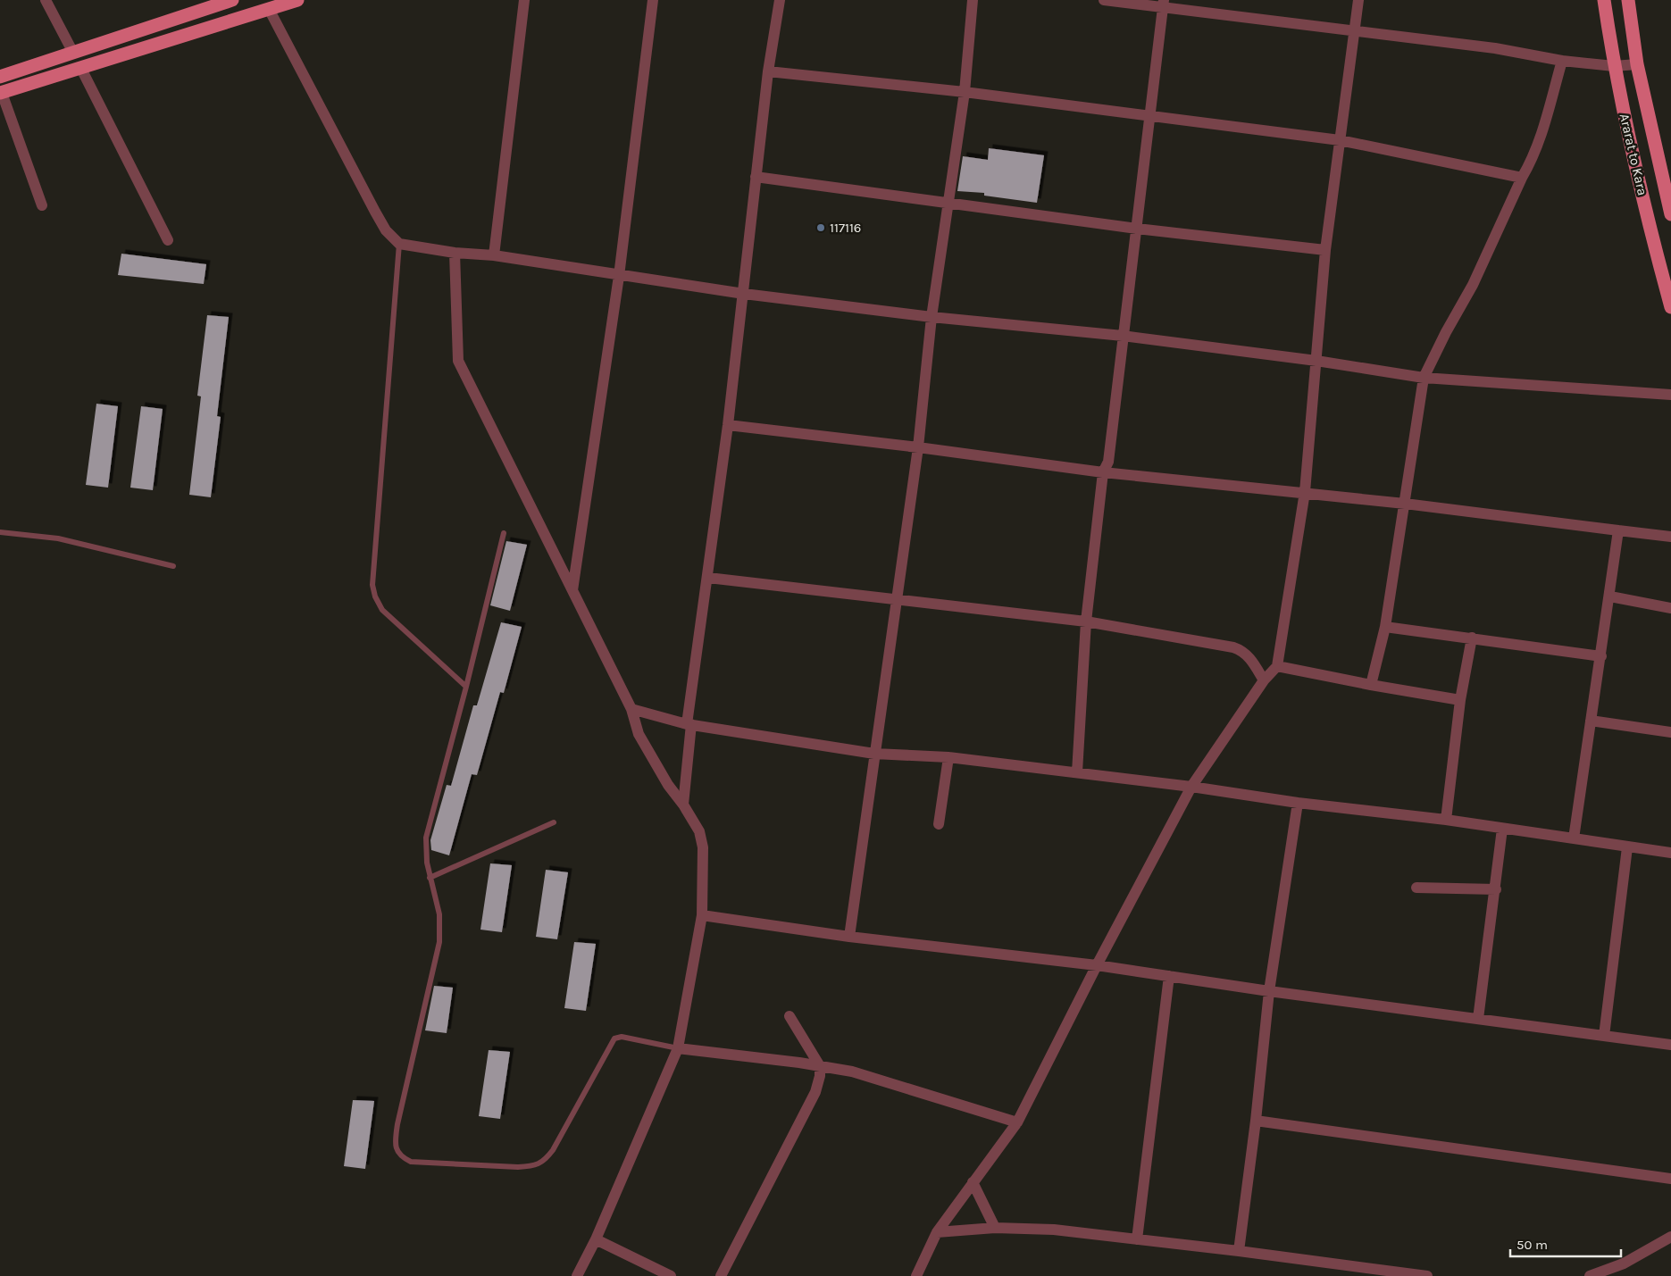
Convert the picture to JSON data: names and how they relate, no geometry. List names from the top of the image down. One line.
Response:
{"streets":{"main road":["Ararat to Kara"]},"places":["117116"],"scale_bar":"50 m"}
